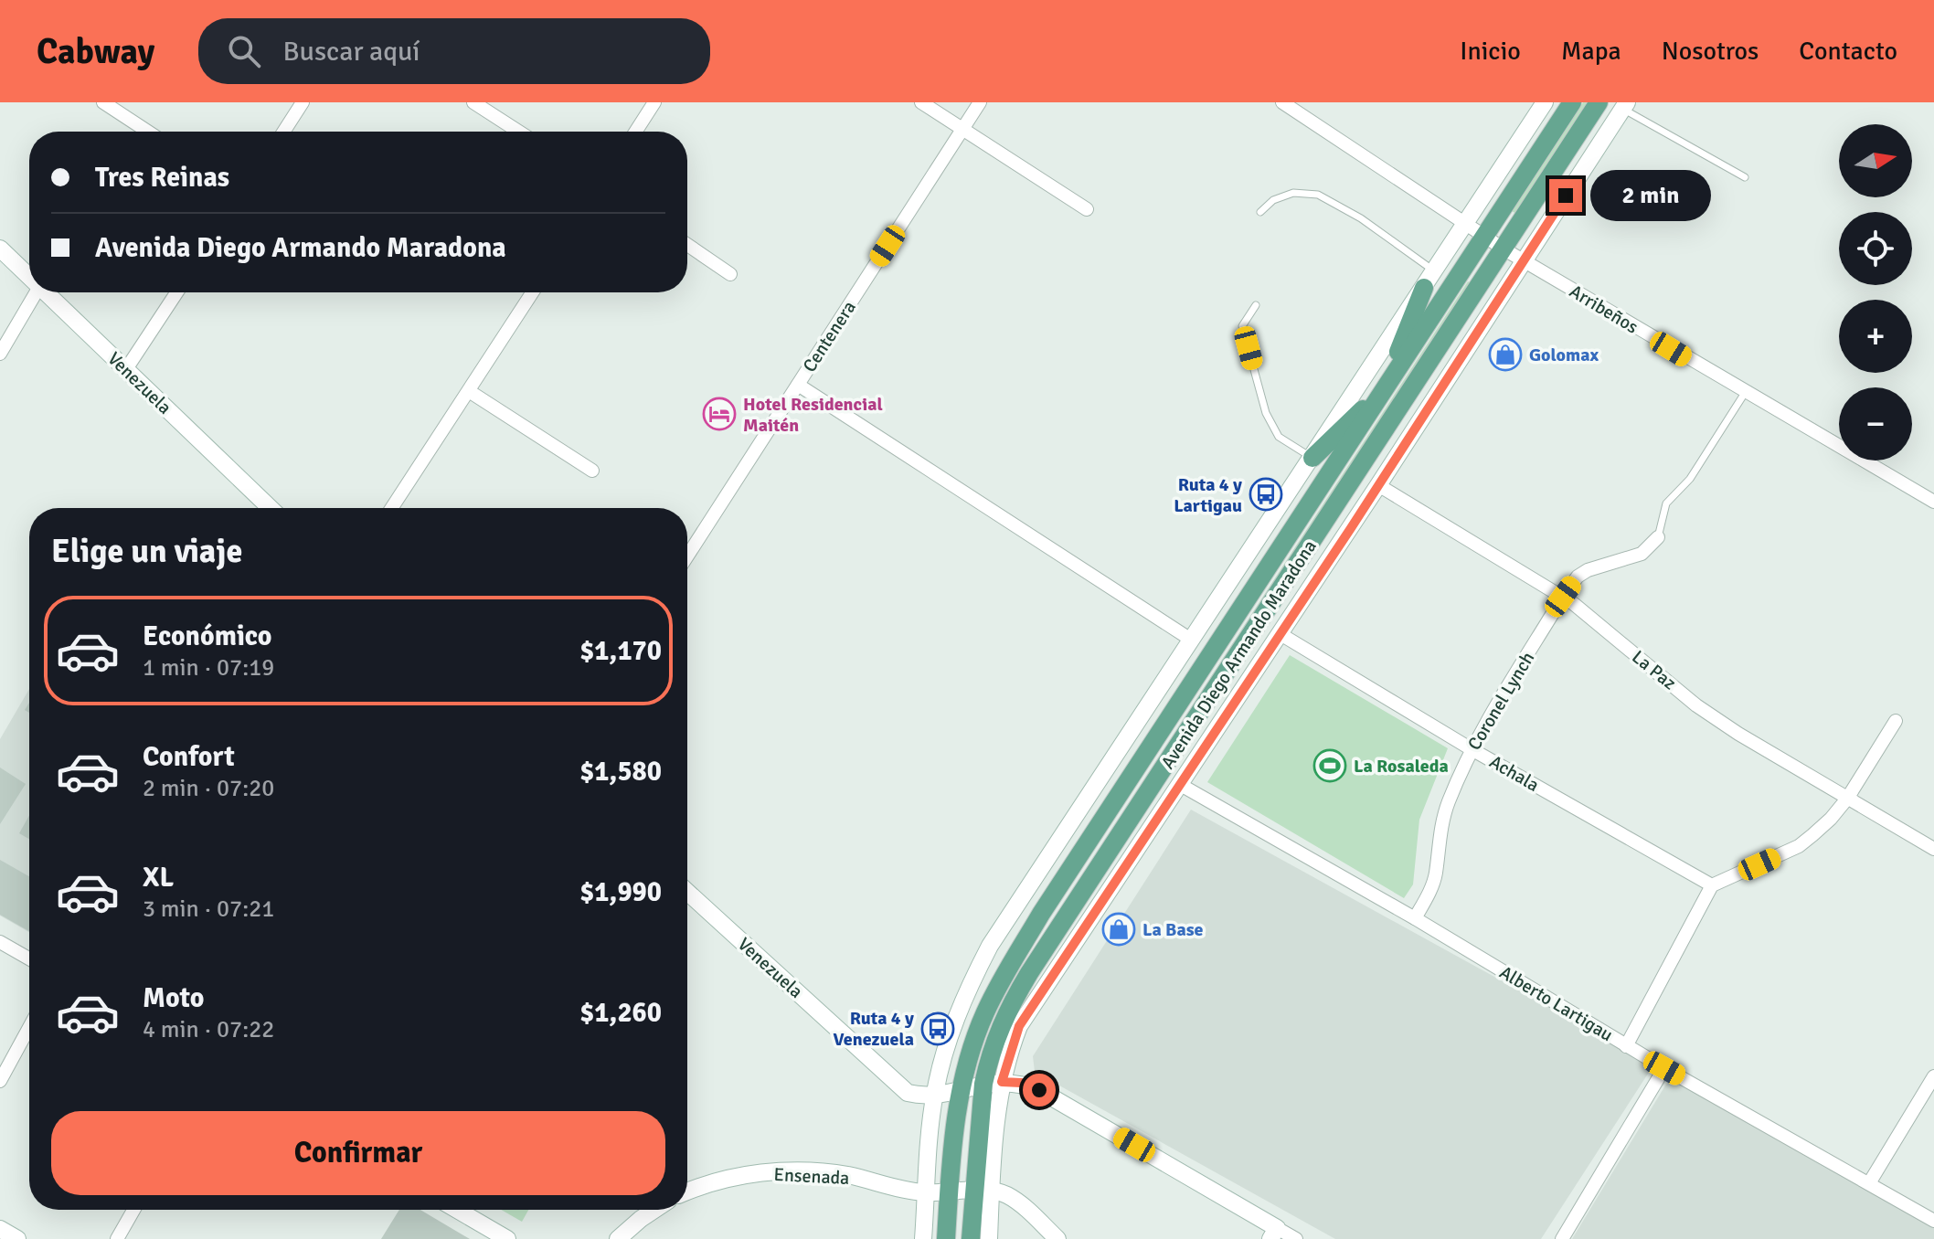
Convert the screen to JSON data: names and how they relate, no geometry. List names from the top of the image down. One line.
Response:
{"streets":{"main road":["Avenida Diego Armando Maradona"],"street":["Arribeños","Centenera","Venezuela","La Paz","Coronel Lynch","Achala","Alberto Lartigau","Ensenada"]},"crossings":[["Arribeños","Avenida Diego Armando Maradona"],["Avenida Diego Armando Maradona","La Paz"],["Avenida Diego Armando Maradona","Achala"],["Avenida Diego Armando Maradona","Alberto Lartigau"],["Avenida Diego Armando Maradona","Ensenada"],["La Paz","Coronel Lynch"],["Coronel Lynch","Achala"],["Coronel Lynch","Alberto Lartigau"]],"places":{"shop":["Golomax","La Base"],"hotel":["Hotel Residencial Maitén"],"bus stop":["Ruta 4 y Lartigau","Ruta 4 y Venezuela"],"sports":["La Rosaleda"]},"north":"right","page":{"header":"Cabway","search":"Buscar aquí","nav":["Inicio","Mapa","Nosotros","Contacto"],"map_buttons":["+","−"],"banner":["Tres Reinas","Avenida Diego Armando Maradona"],"bubble":"2 min","heading":"Elige un viaje","list":[{"name":"Económico","note":"1 min · 07:19","value":"$1,170"},{"name":"Confort","note":"2 min · 07:20","value":"$1,580"},{"name":"XL","note":"3 min · 07:21","value":"$1,990"},{"name":"Moto","note":"4 min · 07:22","value":"$1,260"}],"buttons":"Confirmar"}}
